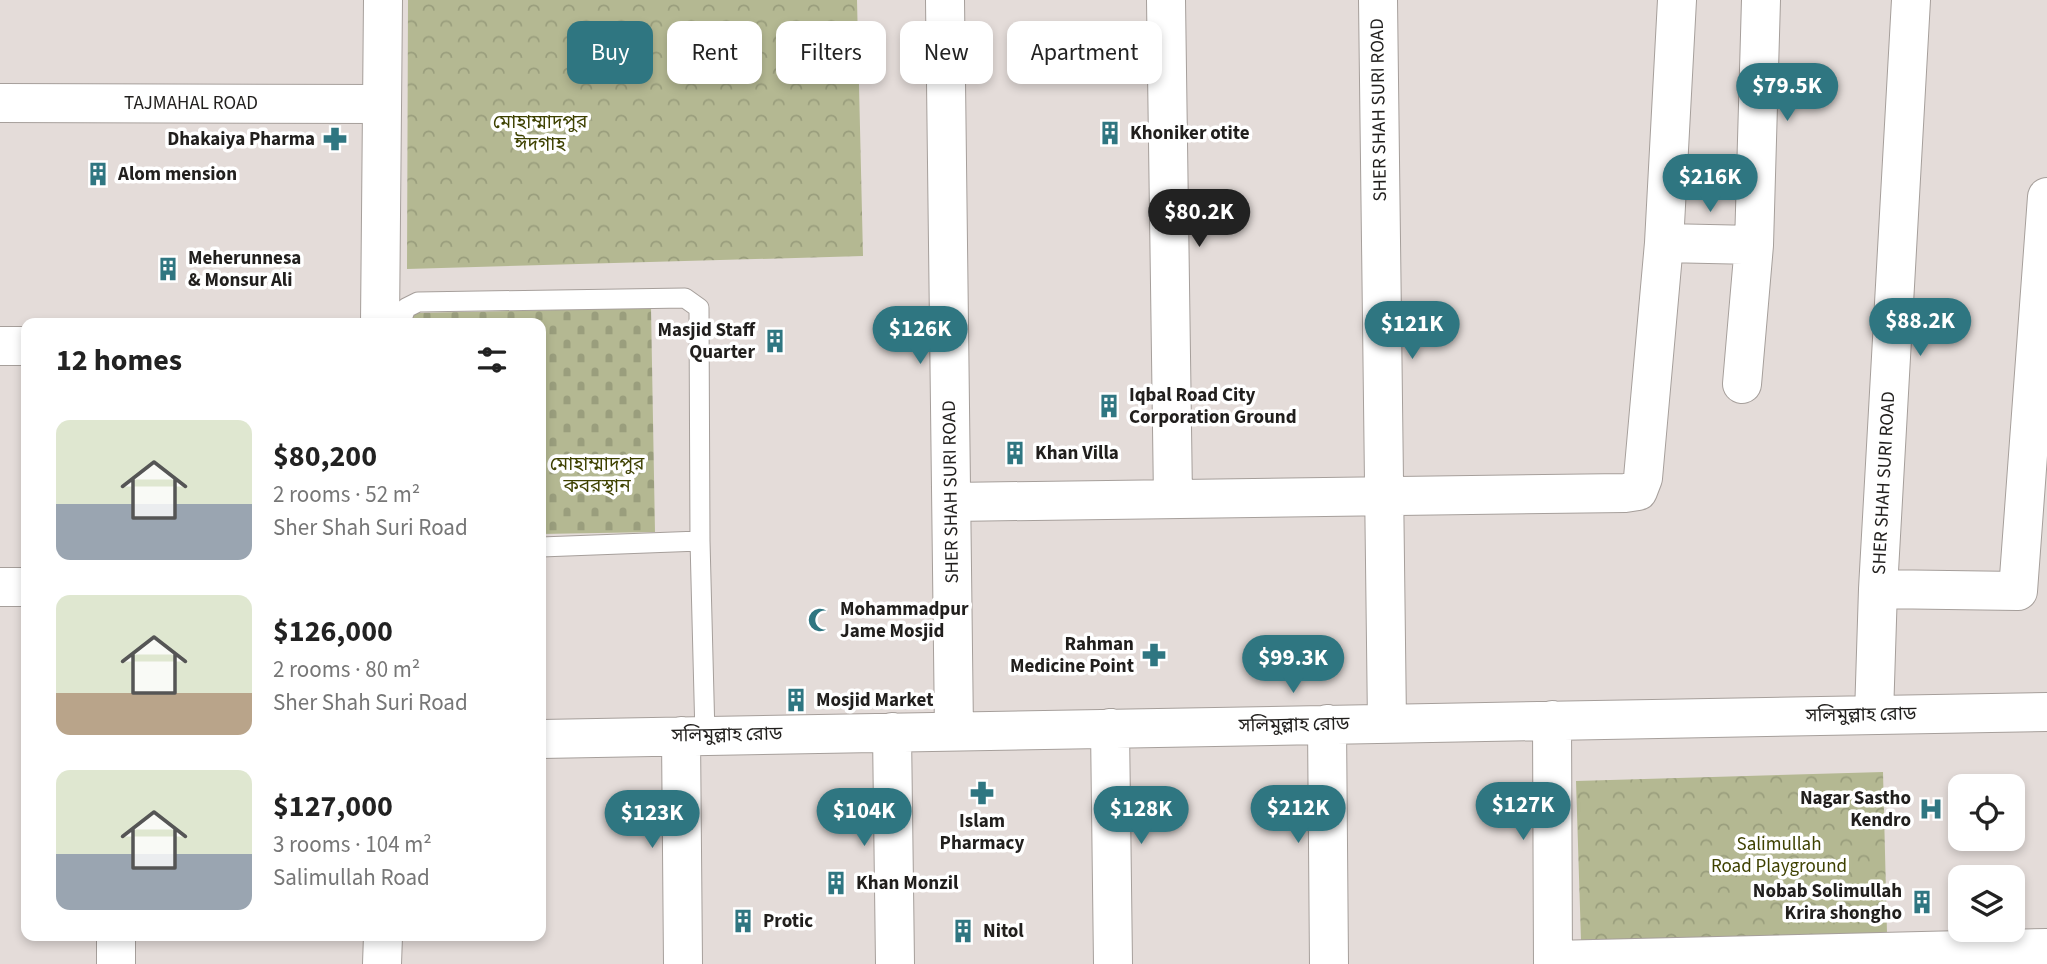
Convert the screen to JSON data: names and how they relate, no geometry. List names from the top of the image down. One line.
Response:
{"streets":{"street":["TAJMAHAL ROAD","SHER SHAH SURI ROAD","সলিমুল্লাহ রোড"]},"crossings":[["SHER SHAH SURI ROAD","সলিমুল্লাহ রোড"]],"parks":["মোহাম্মাদপুর ঈদগাহ","মোহাম্মাদপুর কবরস্থান","Salimullah Road Playground"],"places":{"building":["Khoniker otite","Alom mension","Meherunnesa & Monsur Ali","Masjid Staff Quarter","Iqbal Road City Corporation Ground","Khan Villa","Mosjid Market","Khan Monzil","Nobab Solimullah Krira shongho","Protic","Nitol"],"pharmacy":["Dhakaiya Pharma","Rahman Medicine Point","Islam Pharmacy"],"mosque":["Mohammadpur Jame Mosjid"],"hospital":["Nagar Sastho Kendro"]},"page":{"chip":["Buy","Rent","Filters","New","Apartment"],"price":["$79.5K","$216K","$80.2K","$88.2K","$121K","$126K","$99.3K","$127K","$212K","$128K","$104K","$123K"],"heading":"12 homes","list":[{"name":"$80,200","note":"2 rooms · 52 m² · Sher Shah Suri Road"},{"name":"$126,000","note":"2 rooms · 80 m² · Sher Shah Suri Road"},{"name":"$127,000","note":"3 rooms · 104 m² · Salimullah Road"}]}}
